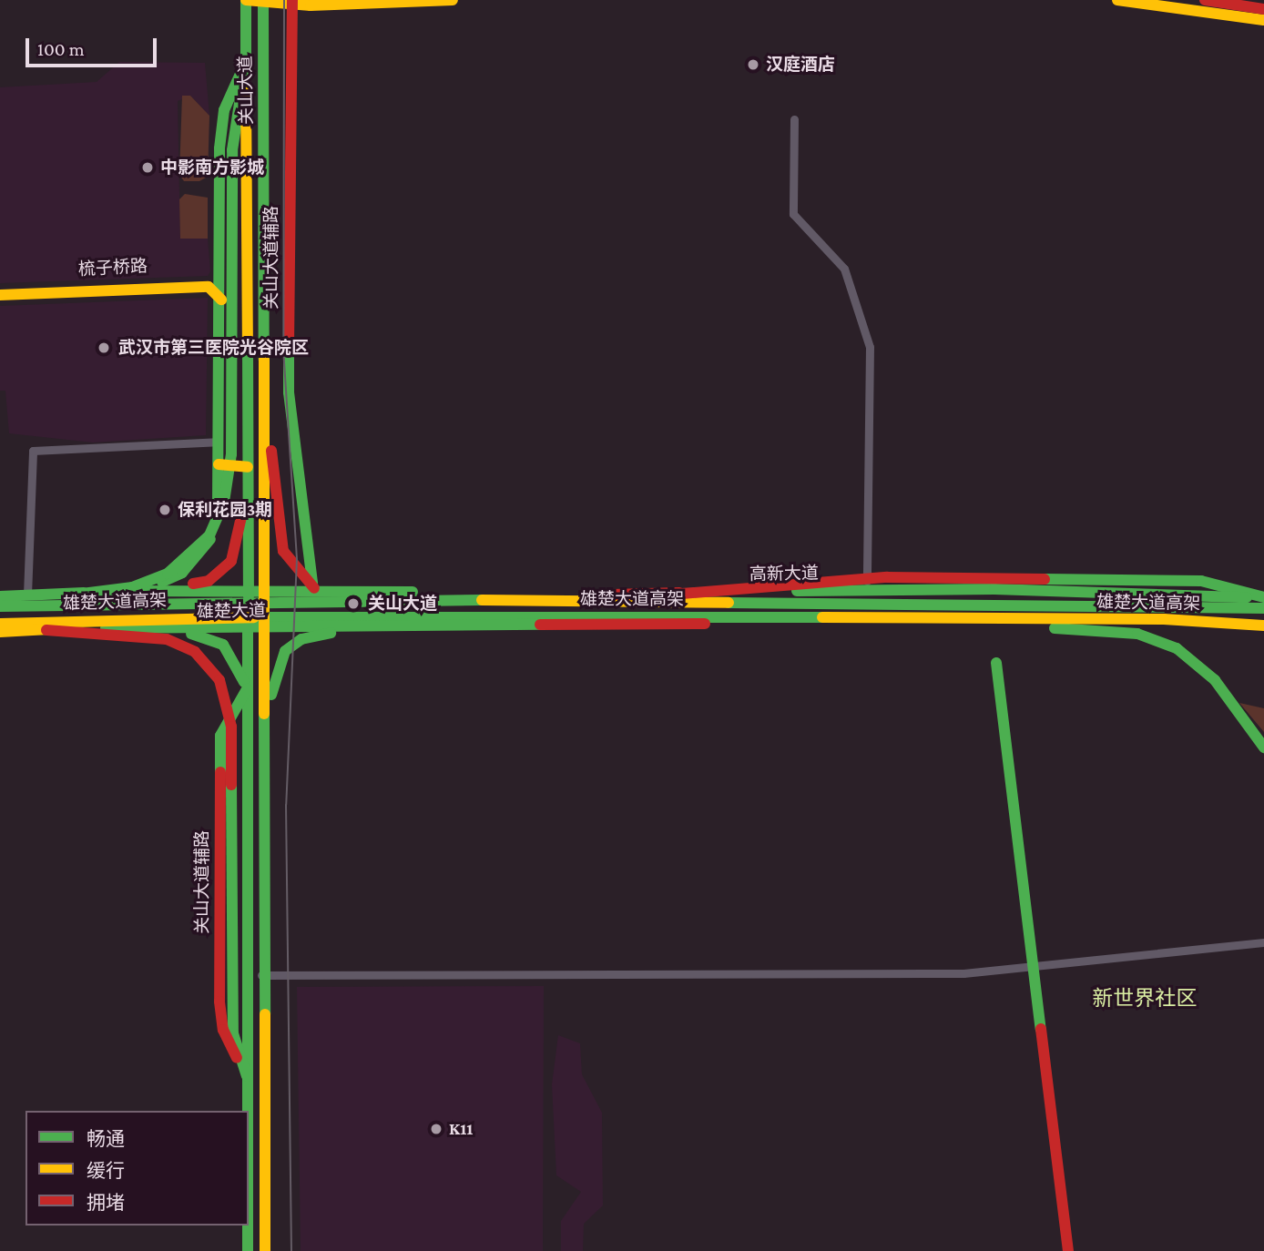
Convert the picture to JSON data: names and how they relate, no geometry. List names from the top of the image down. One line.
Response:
{"streets":{"main road":["关山大道","关山大道辅路","梳子桥路","高新大道","雄楚大道高架","雄楚大道"]},"crossings":[["关山大道","关山大道辅路"],["关山大道","雄楚大道"],["关山大道辅路","高新大道"],["关山大道辅路","雄楚大道"],["高新大道","雄楚大道"],["雄楚大道高架","雄楚大道"]],"districts":["新世界社区"],"places":["汉庭酒店","中影南方影城","武汉市第三医院光谷院区","保利花园3期","关山大道","K11"],"legend":["畅通","缓行","拥堵"],"scale_bar":"100 m"}
